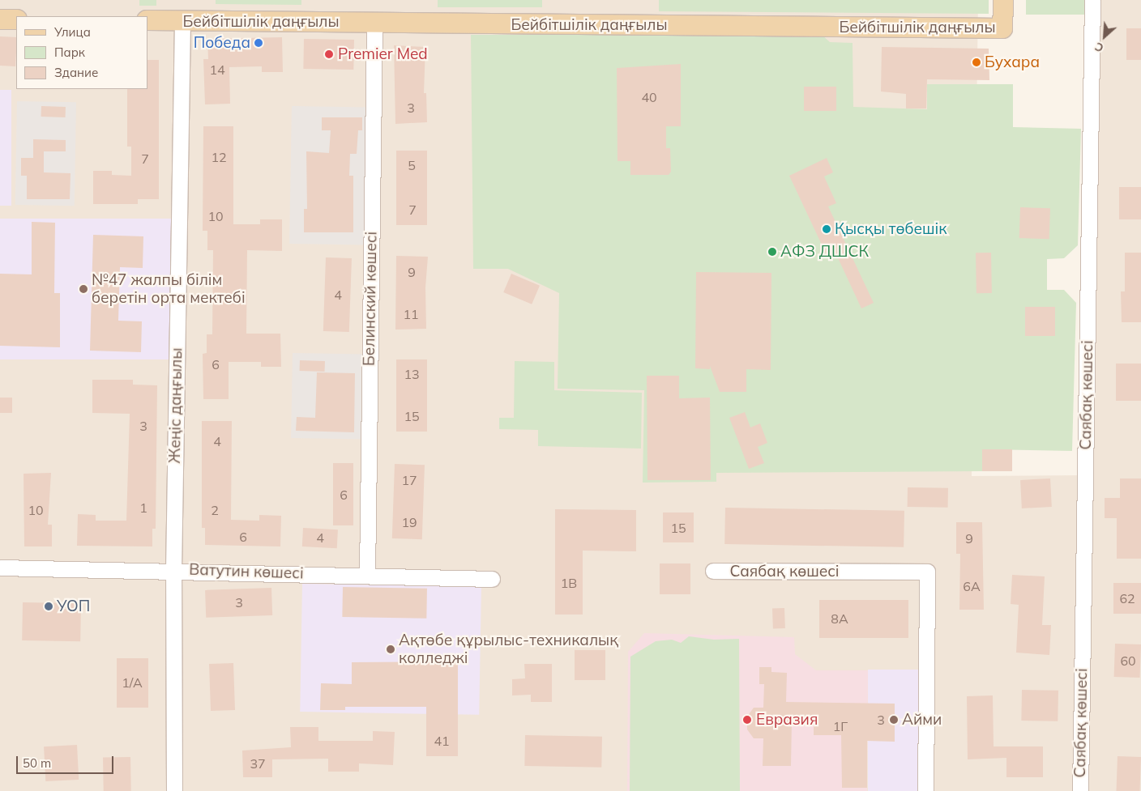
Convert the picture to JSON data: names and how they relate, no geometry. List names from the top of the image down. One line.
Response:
{"streets":{"main road":["Бейбітшілік даңғылы"],"street":["Белинский көшесі","Саябақ көшесі","Жеңіс даңғылы","Ватутин көшесі"]},"crossings":[["Бейбітшілік даңғылы","Белинский көшесі"],["Бейбітшілік даңғылы","Жеңіс даңғылы"],["Белинский көшесі","Ватутин көшесі"],["Жеңіс даңғылы","Ватутин көшесі"]],"places":["Победа","Premier Med","Бухара","Қысқы төбешік","АФЗ ДШСК","№47 жалпы білім беретін орта мектебі","УОП","Ақтөбе құрылыс-техникалық колледжі","Евразия","Айми"],"house_numbers":["14","40","3","12","7","5","7","10","9","4","11","6","13","15","3","4","17","6","1","10","2","19","15","6","4","9","1В","6А","62","3","8А","60","1/А","3","1Г","41","37"],"legend":["Улица","Парк","Здание"],"scale_bar":"50 m","north":"bottom left"}
